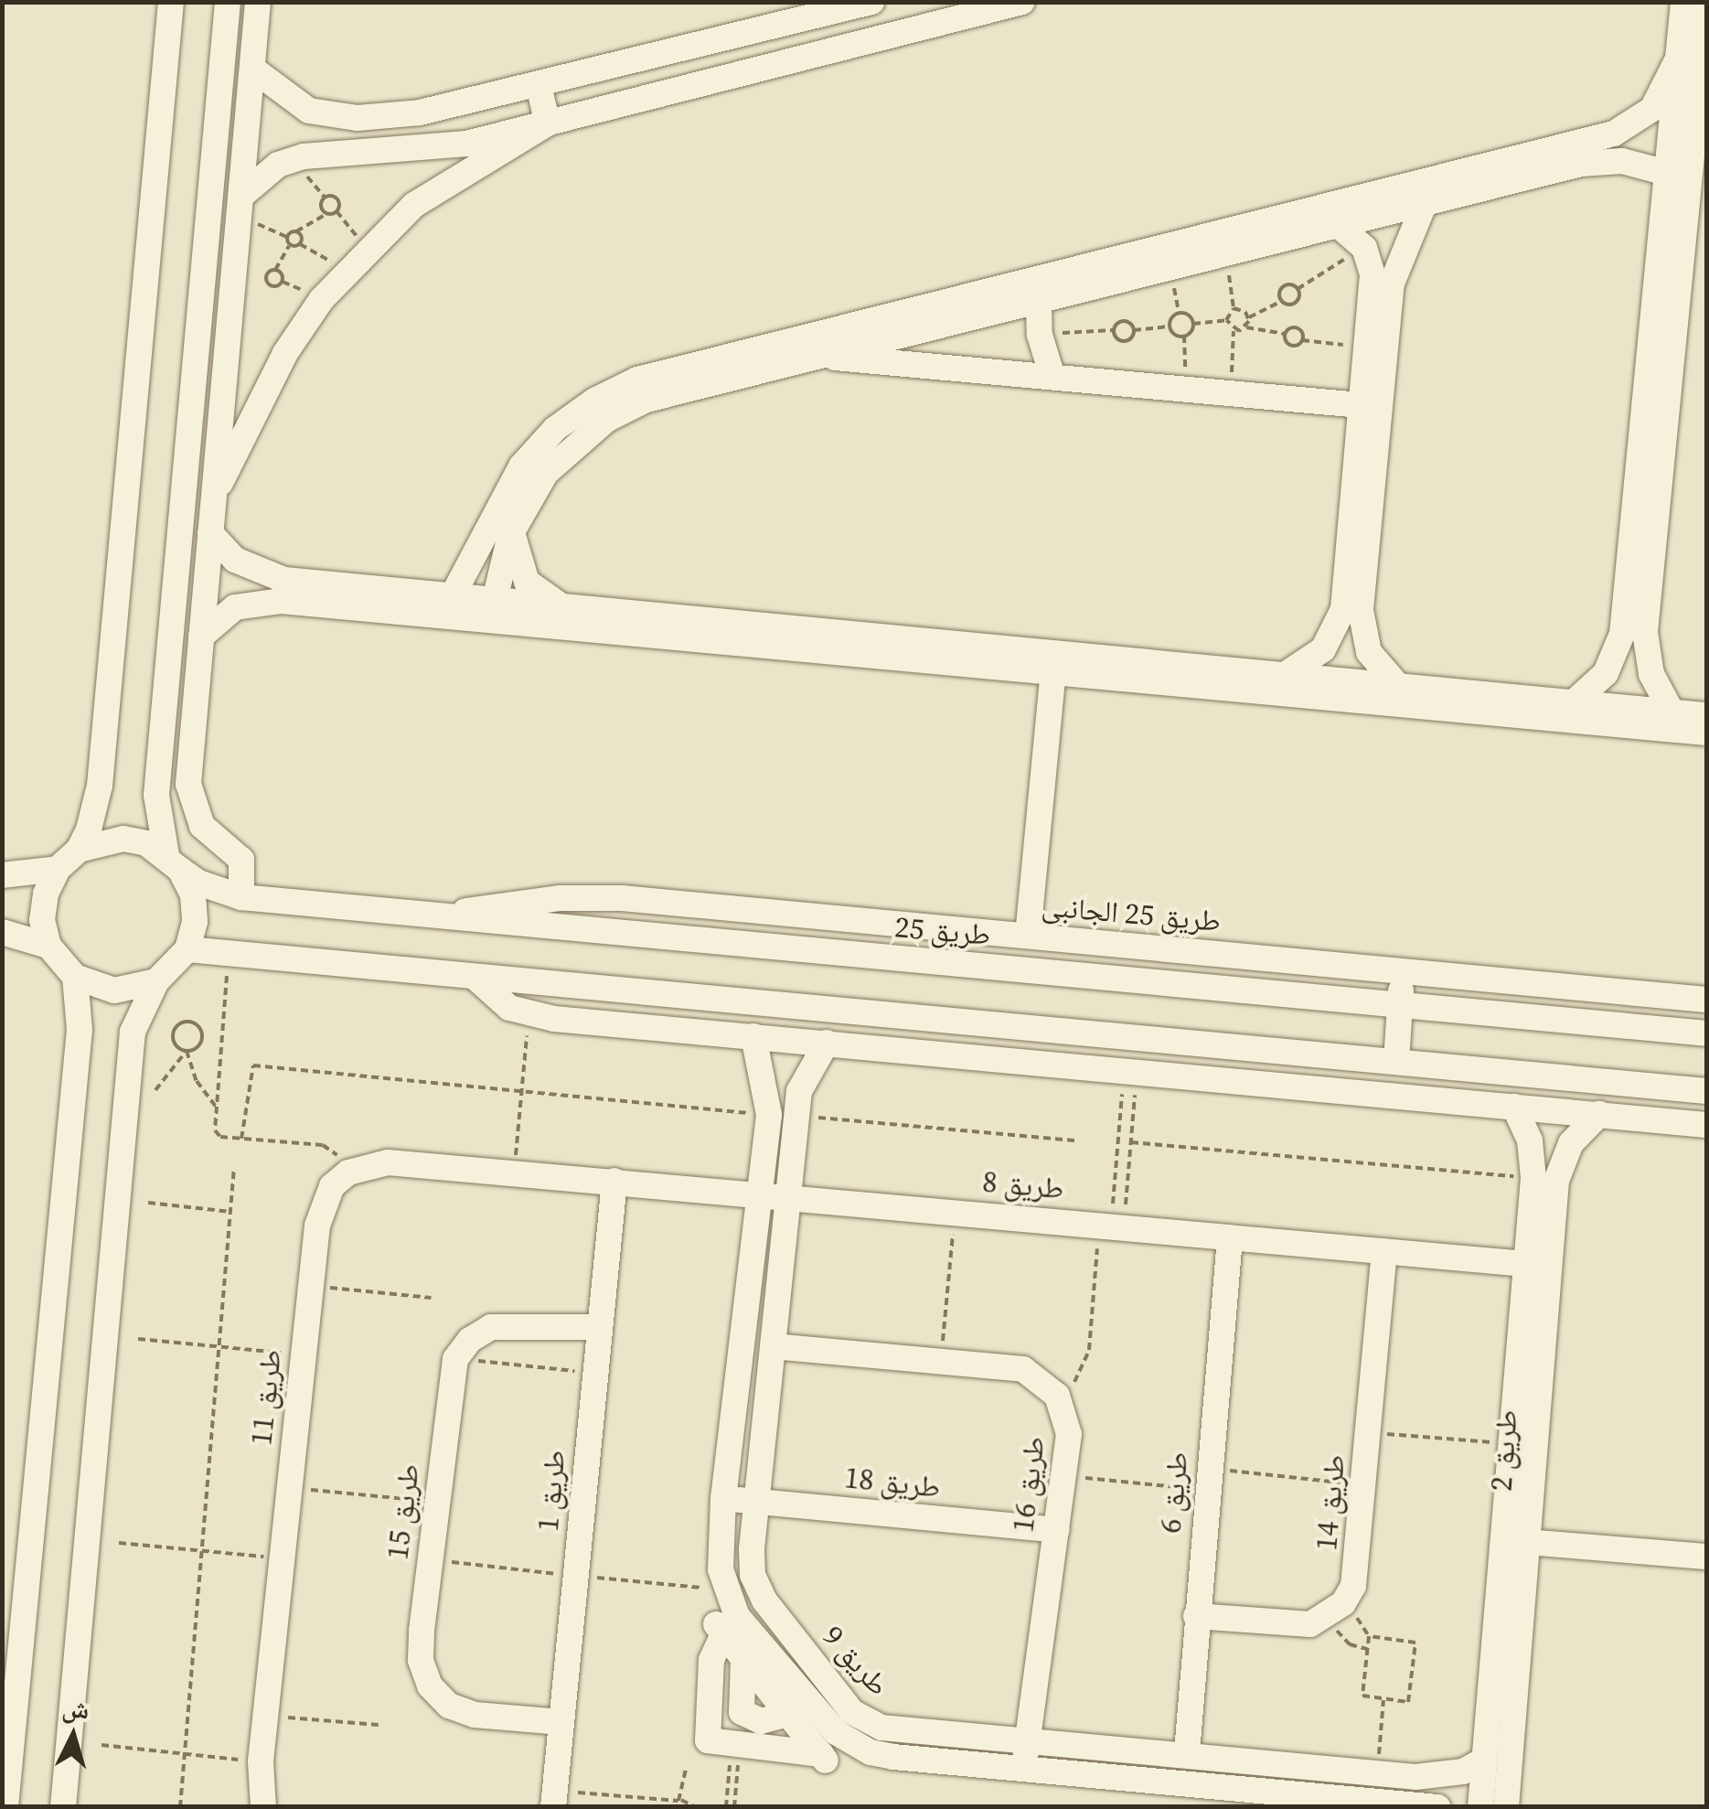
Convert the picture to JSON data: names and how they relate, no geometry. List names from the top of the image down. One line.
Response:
{"streets":{"street":["طريق 25 الجانبى","طريق 25","طريق 8","طريق 11","طريق 2","طريق 18","طريق 16","طريق 1","طريق 6","طريق 14","طريق 15","طريق 9"]},"crossings":[["طريق 25 الجانبى","طريق 25"],["طريق 8","طريق 2"],["طريق 8","طريق 1"],["طريق 8","طريق 6"],["طريق 8","طريق 14"],["طريق 8","طريق 9"],["طريق 2","طريق 9"],["طريق 18","طريق 16"],["طريق 18","طريق 9"],["طريق 16","طريق 9"],["طريق 1","طريق 15"],["طريق 6","طريق 9"]],"north":"top"}
